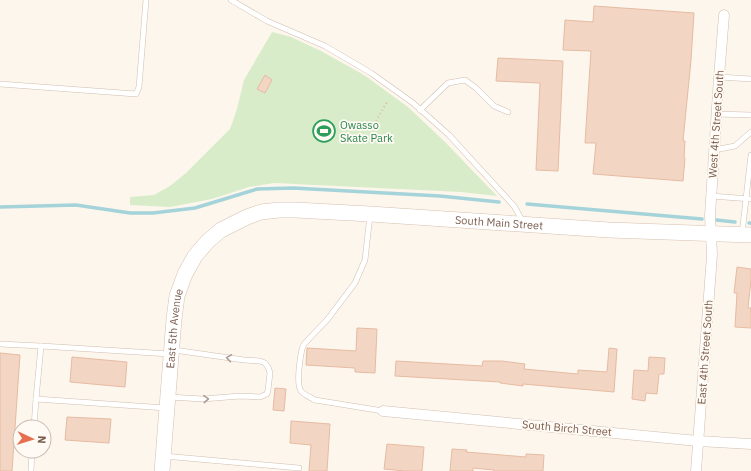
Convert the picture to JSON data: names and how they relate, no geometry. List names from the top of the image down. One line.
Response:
{"streets":{"street":["West 4th Street South","South Main Street","East 5th Avenue","East 4th Street South","South Birch Street"]},"crossings":[["West 4th Street South","South Main Street"],["West 4th Street South","East 4th Street South"],["South Main Street","East 5th Avenue"],["South Main Street","East 4th Street South"],["East 4th Street South","South Birch Street"]],"places":{"sports":["Owasso Skate Park"]},"north":"right"}
